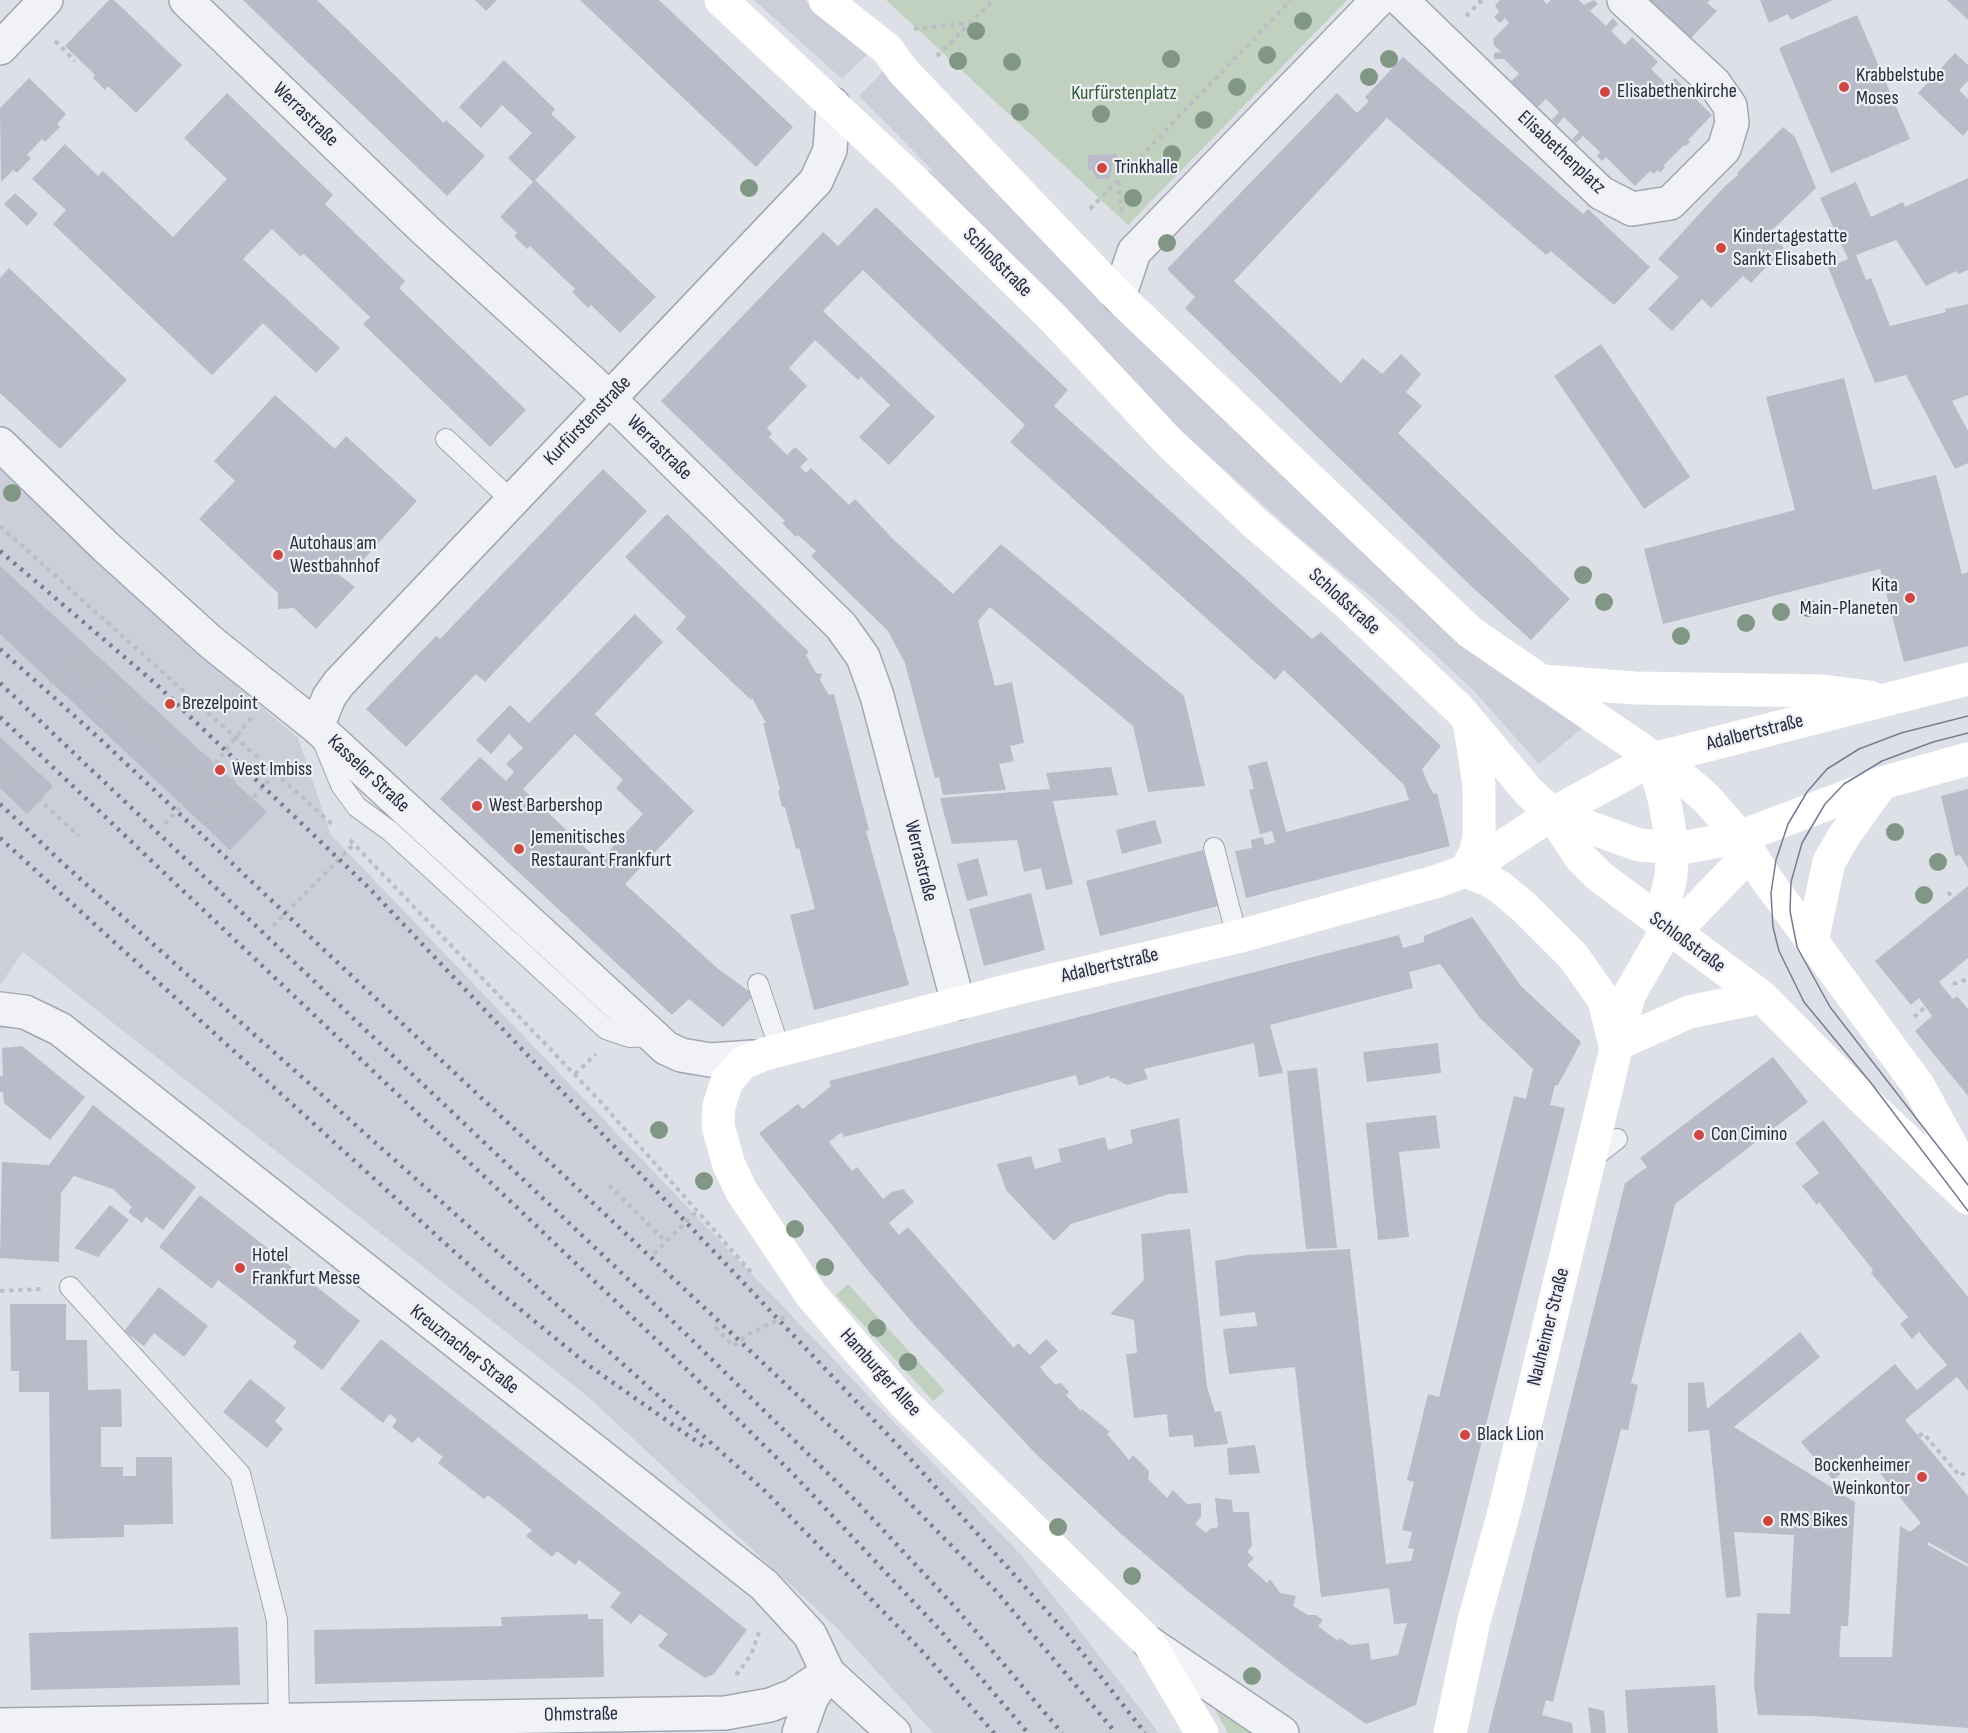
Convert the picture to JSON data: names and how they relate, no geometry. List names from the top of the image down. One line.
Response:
{"streets":{"street":["Werrastraße","Elisabethenplatz","Schloßstraße","Kurfürstenstraße","Adalbertstraße","Kasseler Straße","Nauheimer Straße","Kreuznacher Straße","Hamburger Allee","Ohmstraße"]},"crossings":[["Werrastraße","Kurfürstenstraße"],["Werrastraße","Adalbertstraße"],["Schloßstraße","Kurfürstenstraße"],["Schloßstraße","Adalbertstraße"],["Schloßstraße","Nauheimer Straße"],["Kurfürstenstraße","Kasseler Straße"],["Adalbertstraße","Kasseler Straße"],["Adalbertstraße","Hamburger Allee"],["Kasseler Straße","Hamburger Allee"],["Kreuznacher Straße","Ohmstraße"]],"parks":["Kurfürstenplatz"],"places":["Krabbelstube Moses","Elisabethenkirche","Trinkhalle","Kindertagestatte Sankt Elisabeth","Autohaus am Westbahnhof","Kita Main-Planeten","Brezelpoint","West Imbiss","West Barbershop","Jemenitisches Restaurant Frankfurt","Con Cimino","Hotel Frankfurt Messe","Black Lion","Bockenheimer Weinkontor","RMS Bikes"]}
